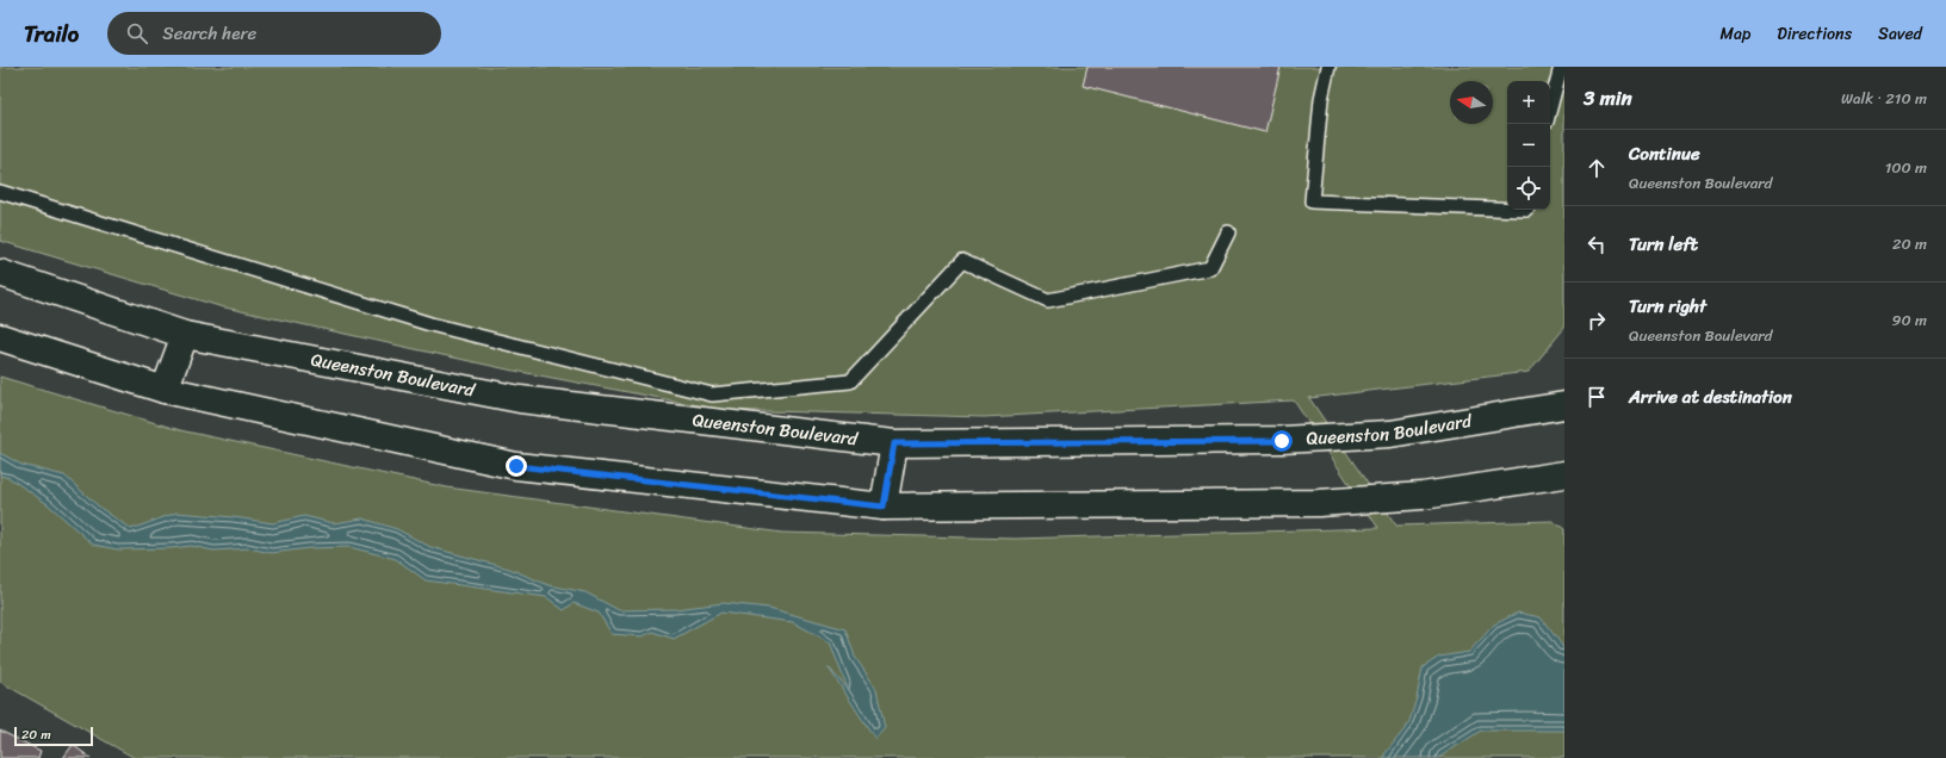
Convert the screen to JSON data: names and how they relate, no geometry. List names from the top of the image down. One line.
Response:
{"streets":{"main road":["Queenston Boulevard"]},"scale_bar":"20 m","north":"left","page":{"header":"Trailo","search":"Search here","nav":["Map","Directions","Saved"],"heading":["3 min","Walk · 210 m"],"map_buttons":["+","−"],"list":[["Continue","Queenston Boulevard","100 m"],["Turn left","20 m"],["Turn right","Queenston Boulevard","90 m"],"Arrive at destination"],"scale":"20 m"}}
